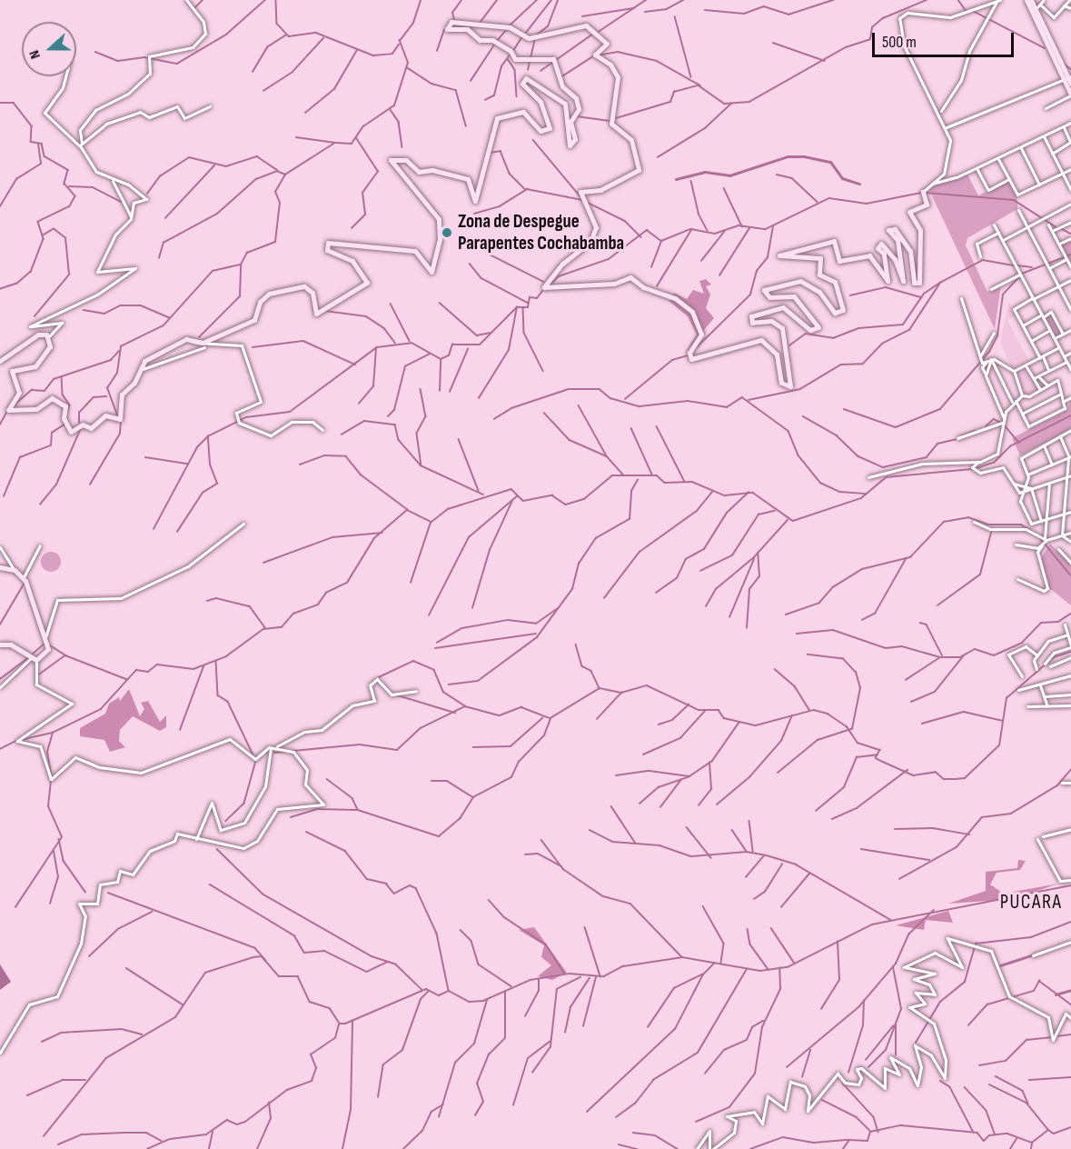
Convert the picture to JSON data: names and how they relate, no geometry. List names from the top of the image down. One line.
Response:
{"districts":["PUCARA"],"places":["Zona de Despegue Parapentes Cochabamba"],"scale_bar":"500 m","north":"left"}
